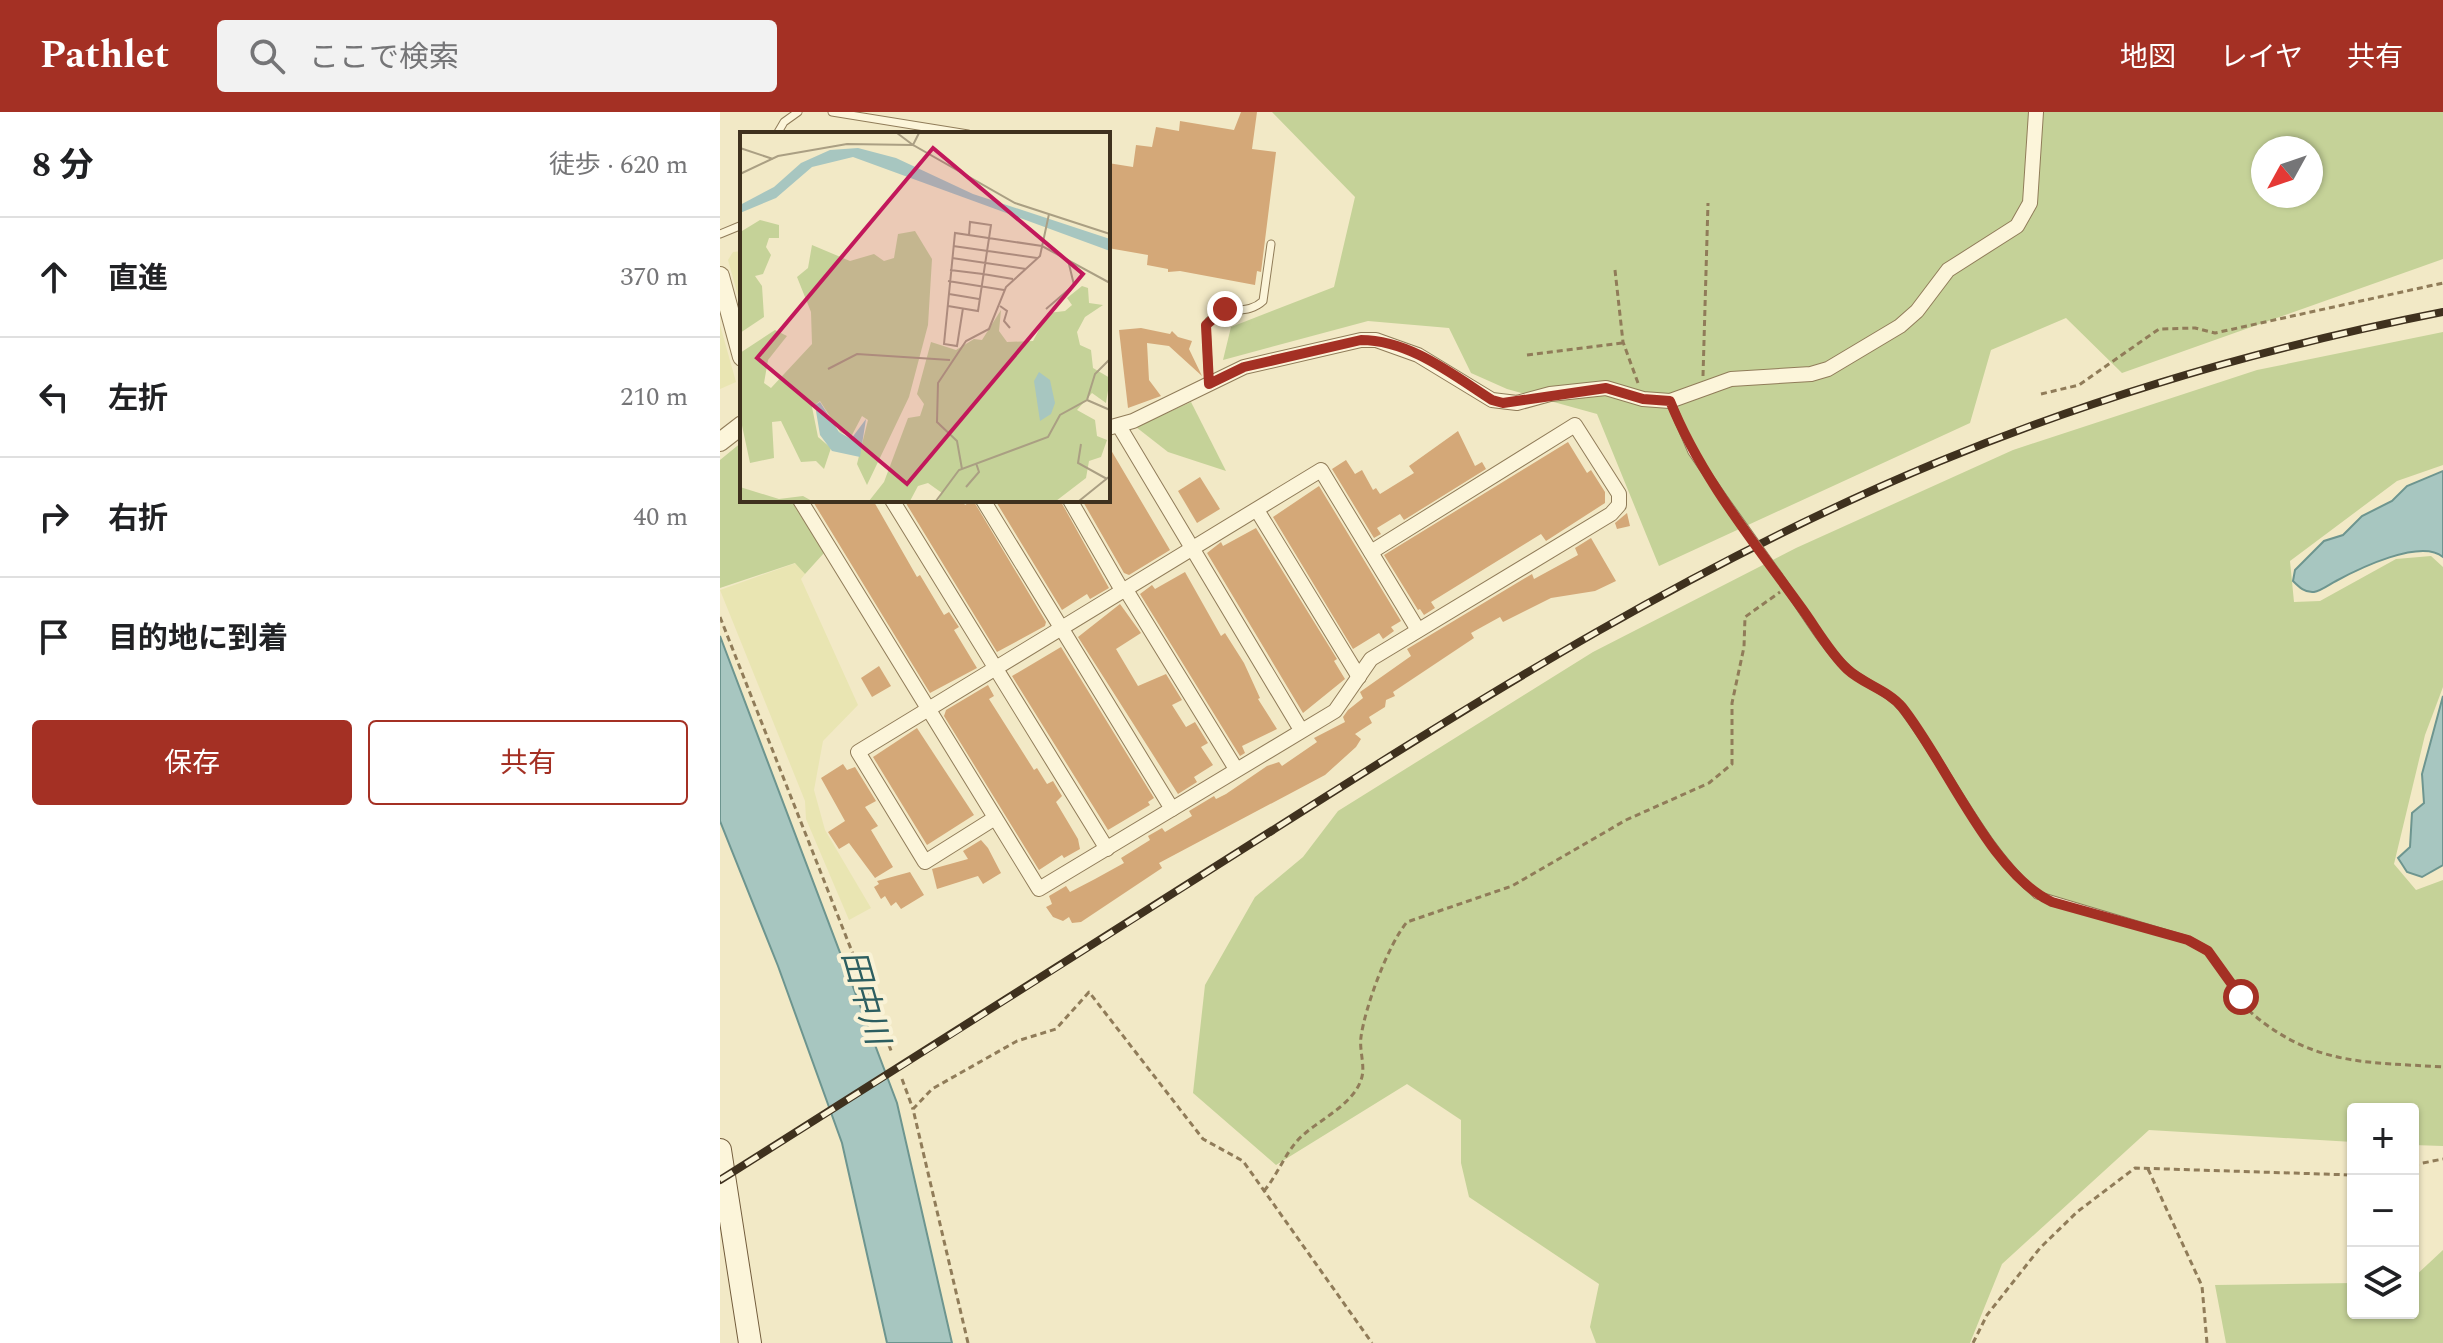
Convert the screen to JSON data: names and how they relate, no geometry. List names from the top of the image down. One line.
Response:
{"water":["田中川"],"north":"bottom left","page":{"header":"Pathlet","search":"ここで検索","nav":["地図","レイヤ","共有"],"heading":["8 分","徒歩 · 620 m"],"list":[["直進","370 m"],["左折","210 m"],["右折","40 m"],"目的地に到着"],"buttons":["保存","共有"],"map_buttons":["+","−"]}}
